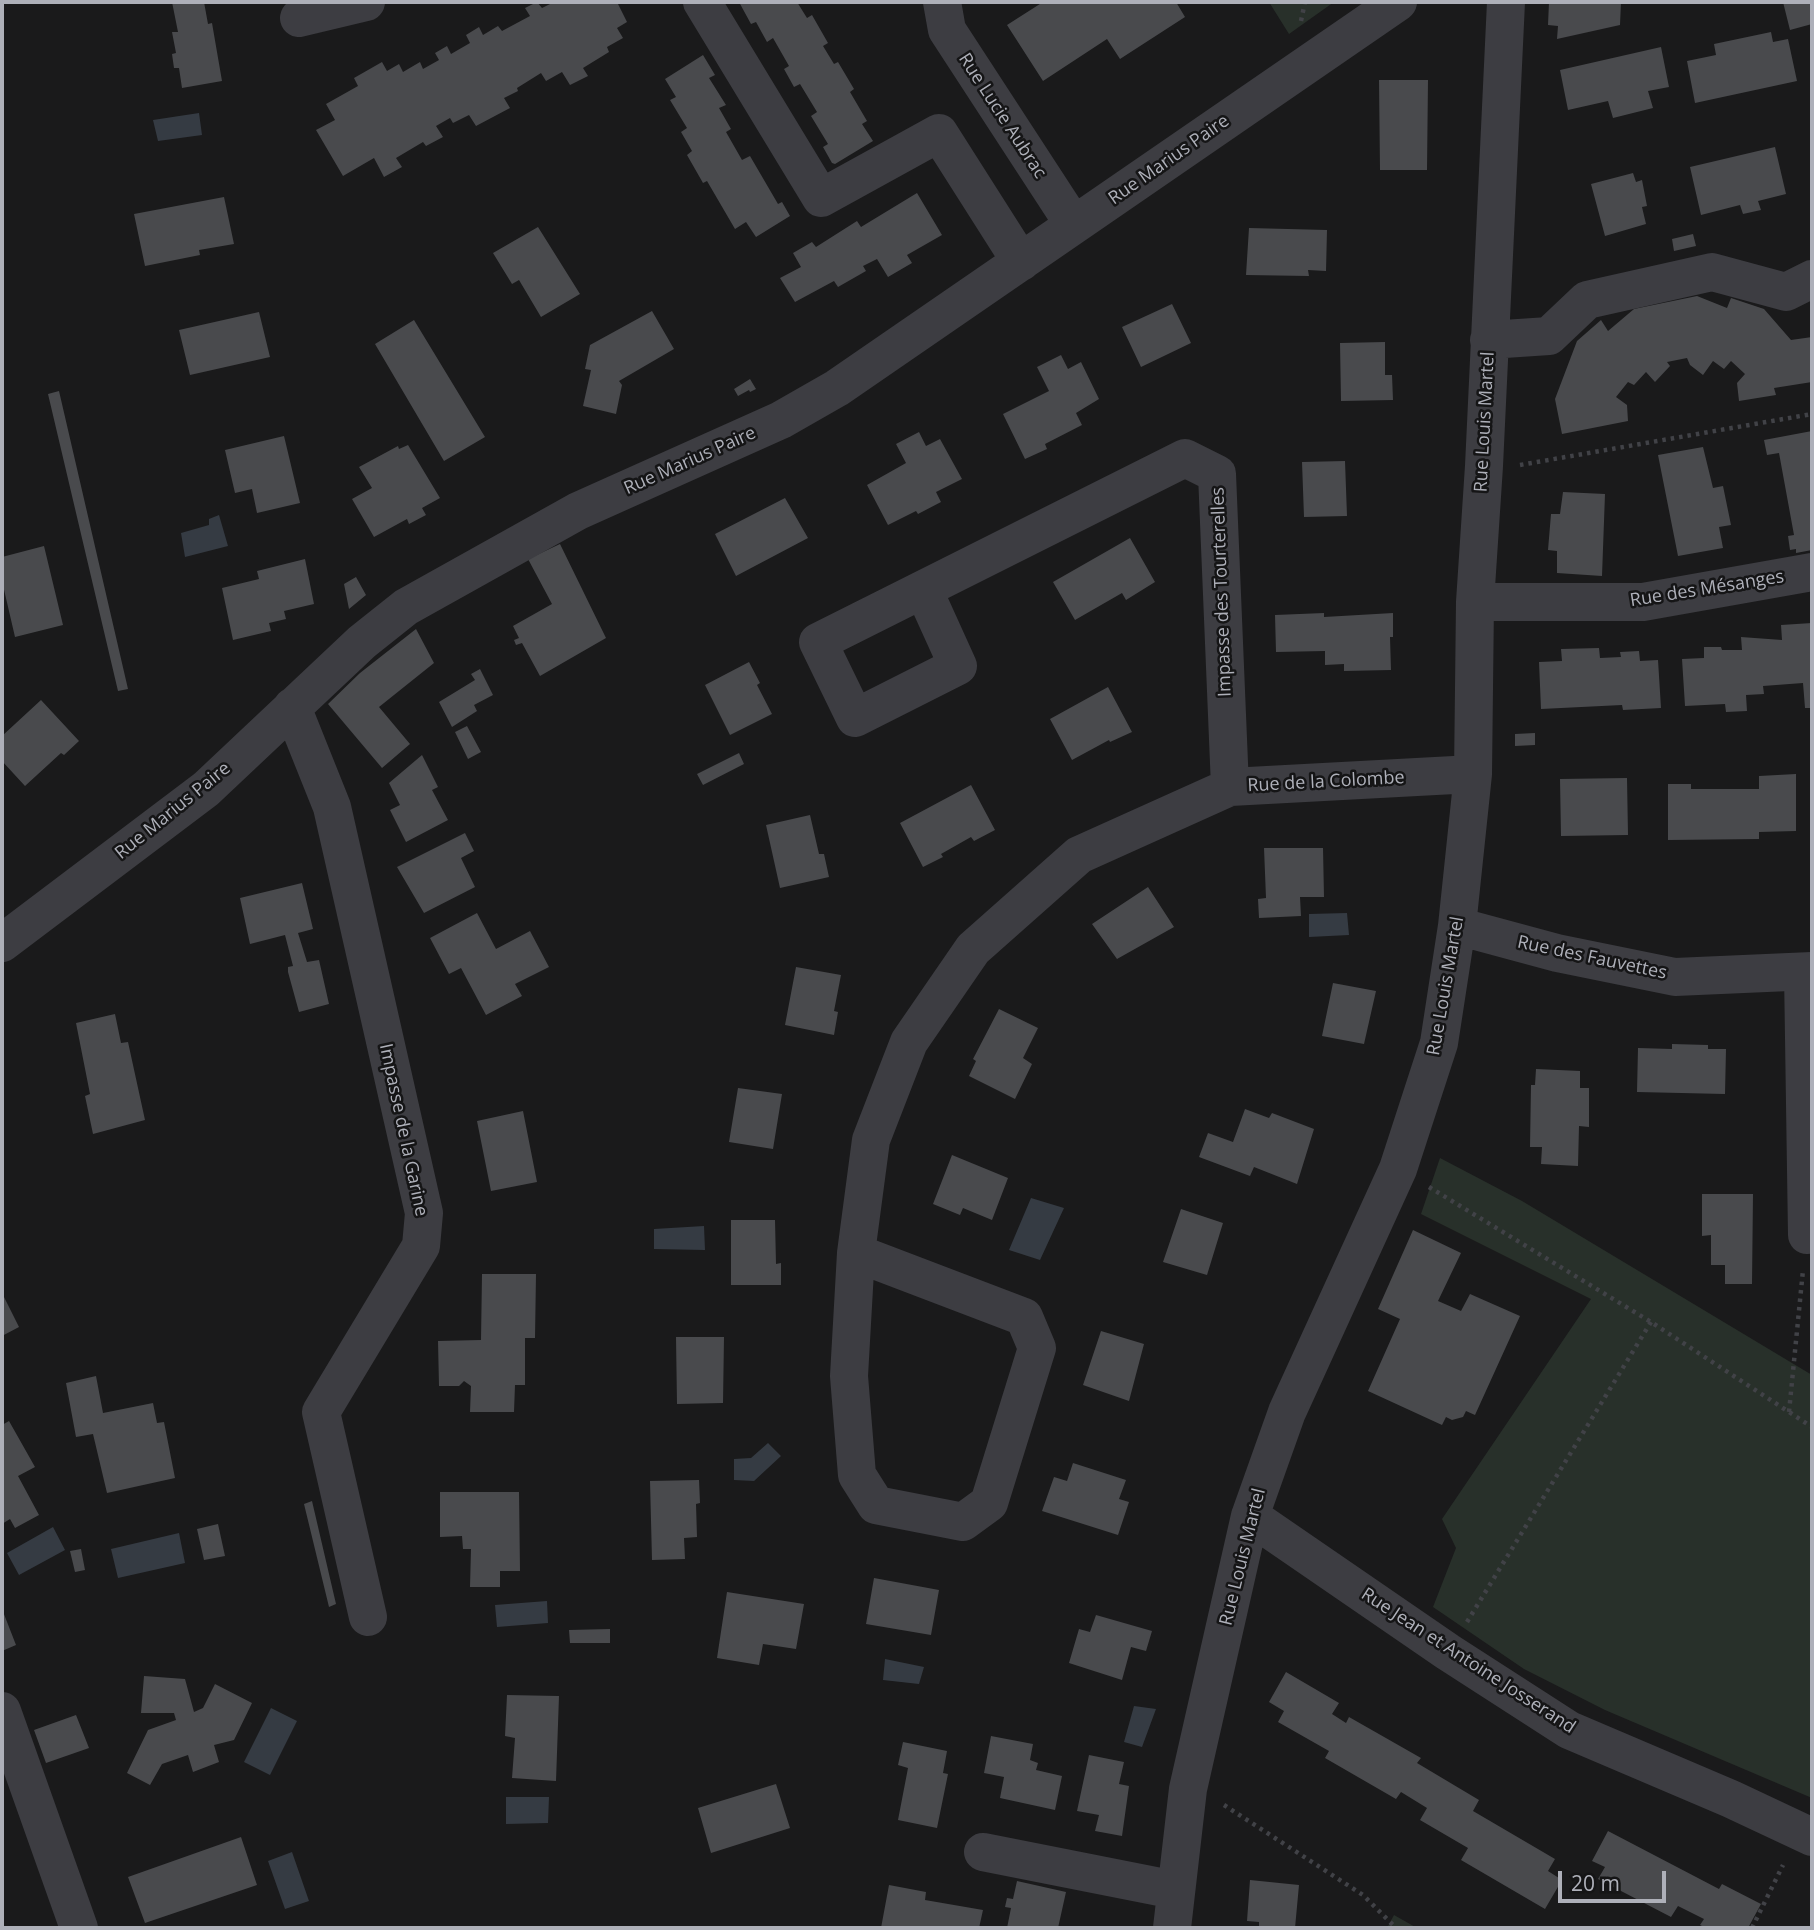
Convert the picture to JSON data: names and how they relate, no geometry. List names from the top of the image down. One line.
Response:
{"streets":{"street":["Rue Lucie Aubrac","Rue Marius Paire","Rue Louis Martel","Rue des Mésanges","Impasse des Tourterelles","Rue de la Colombe","Rue des Fauvettes","Impasse de la Garine","Rue Jean et Antoine Josserand"]},"crossings":[["Rue Lucie Aubrac","Rue Marius Paire"],["Rue Marius Paire","Impasse de la Garine"],["Rue Louis Martel","Rue des Mésanges"],["Rue Louis Martel","Rue de la Colombe"],["Rue Louis Martel","Rue des Fauvettes"],["Rue Louis Martel","Rue Jean et Antoine Josserand"],["Impasse des Tourterelles","Rue de la Colombe"]],"scale_bar":"20 m"}
